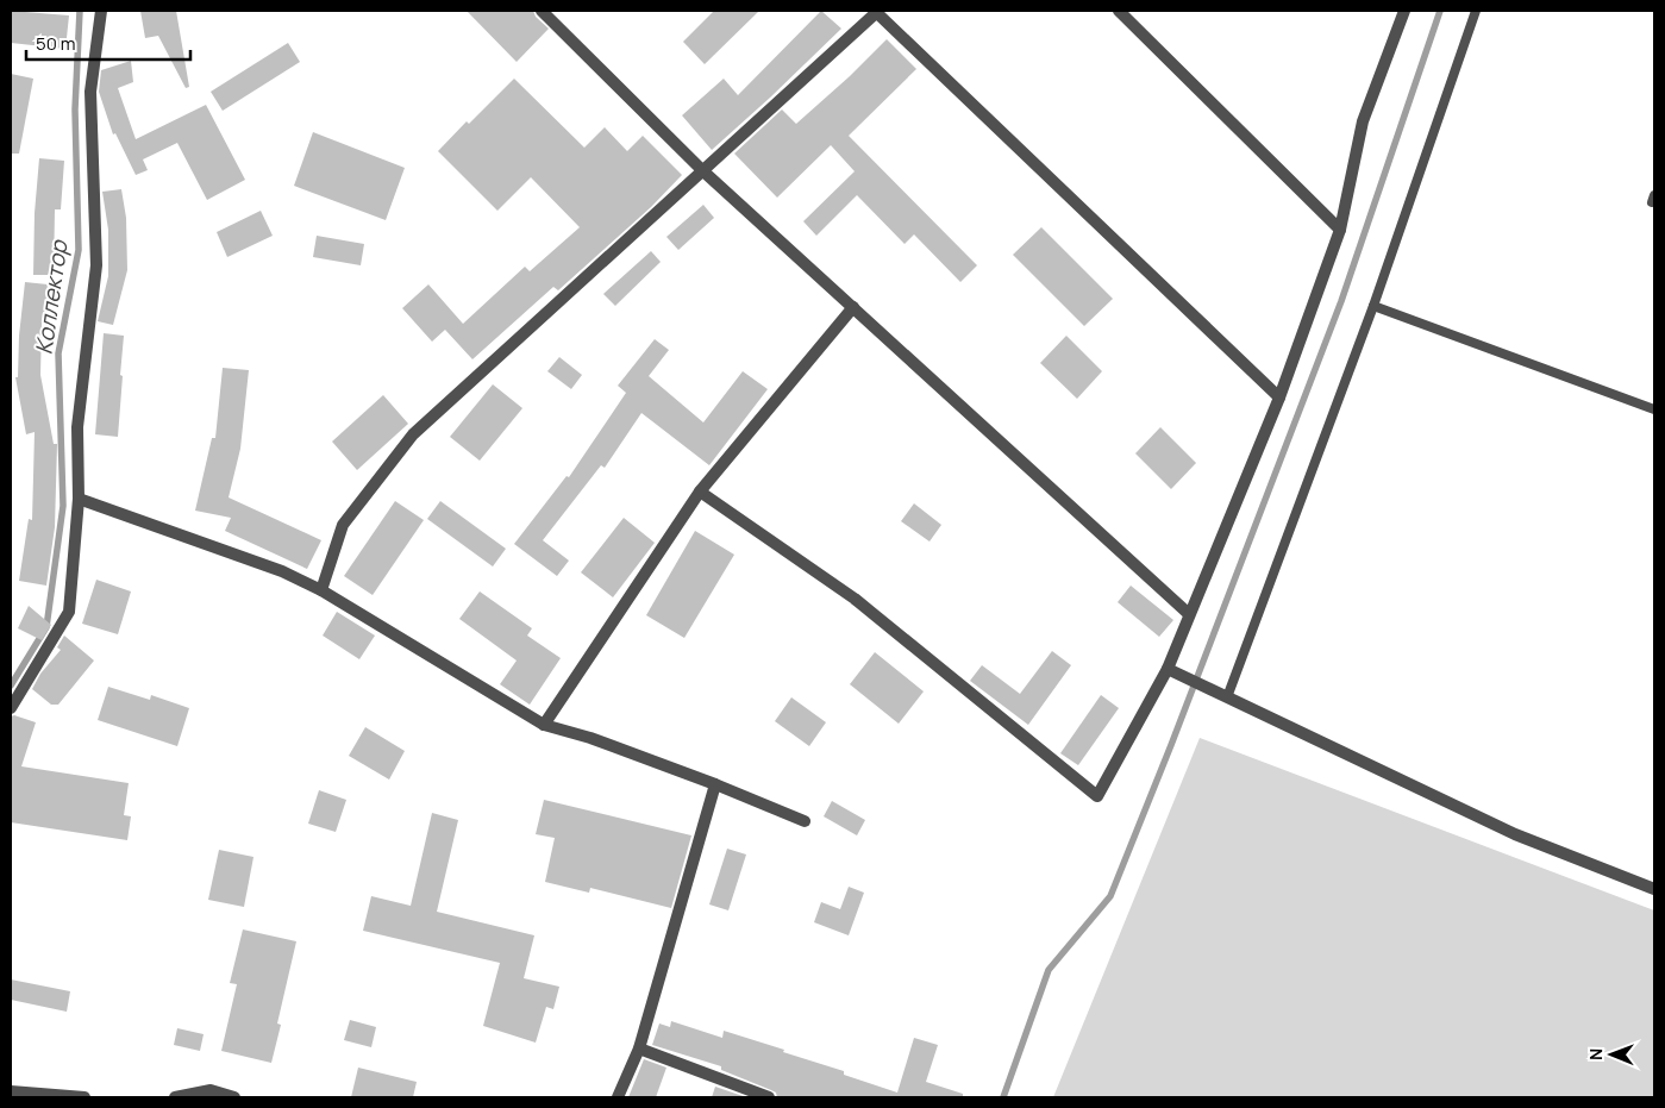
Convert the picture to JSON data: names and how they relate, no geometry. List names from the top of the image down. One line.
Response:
{"water":["Коллектор"],"scale_bar":"50 m","north":"left"}
